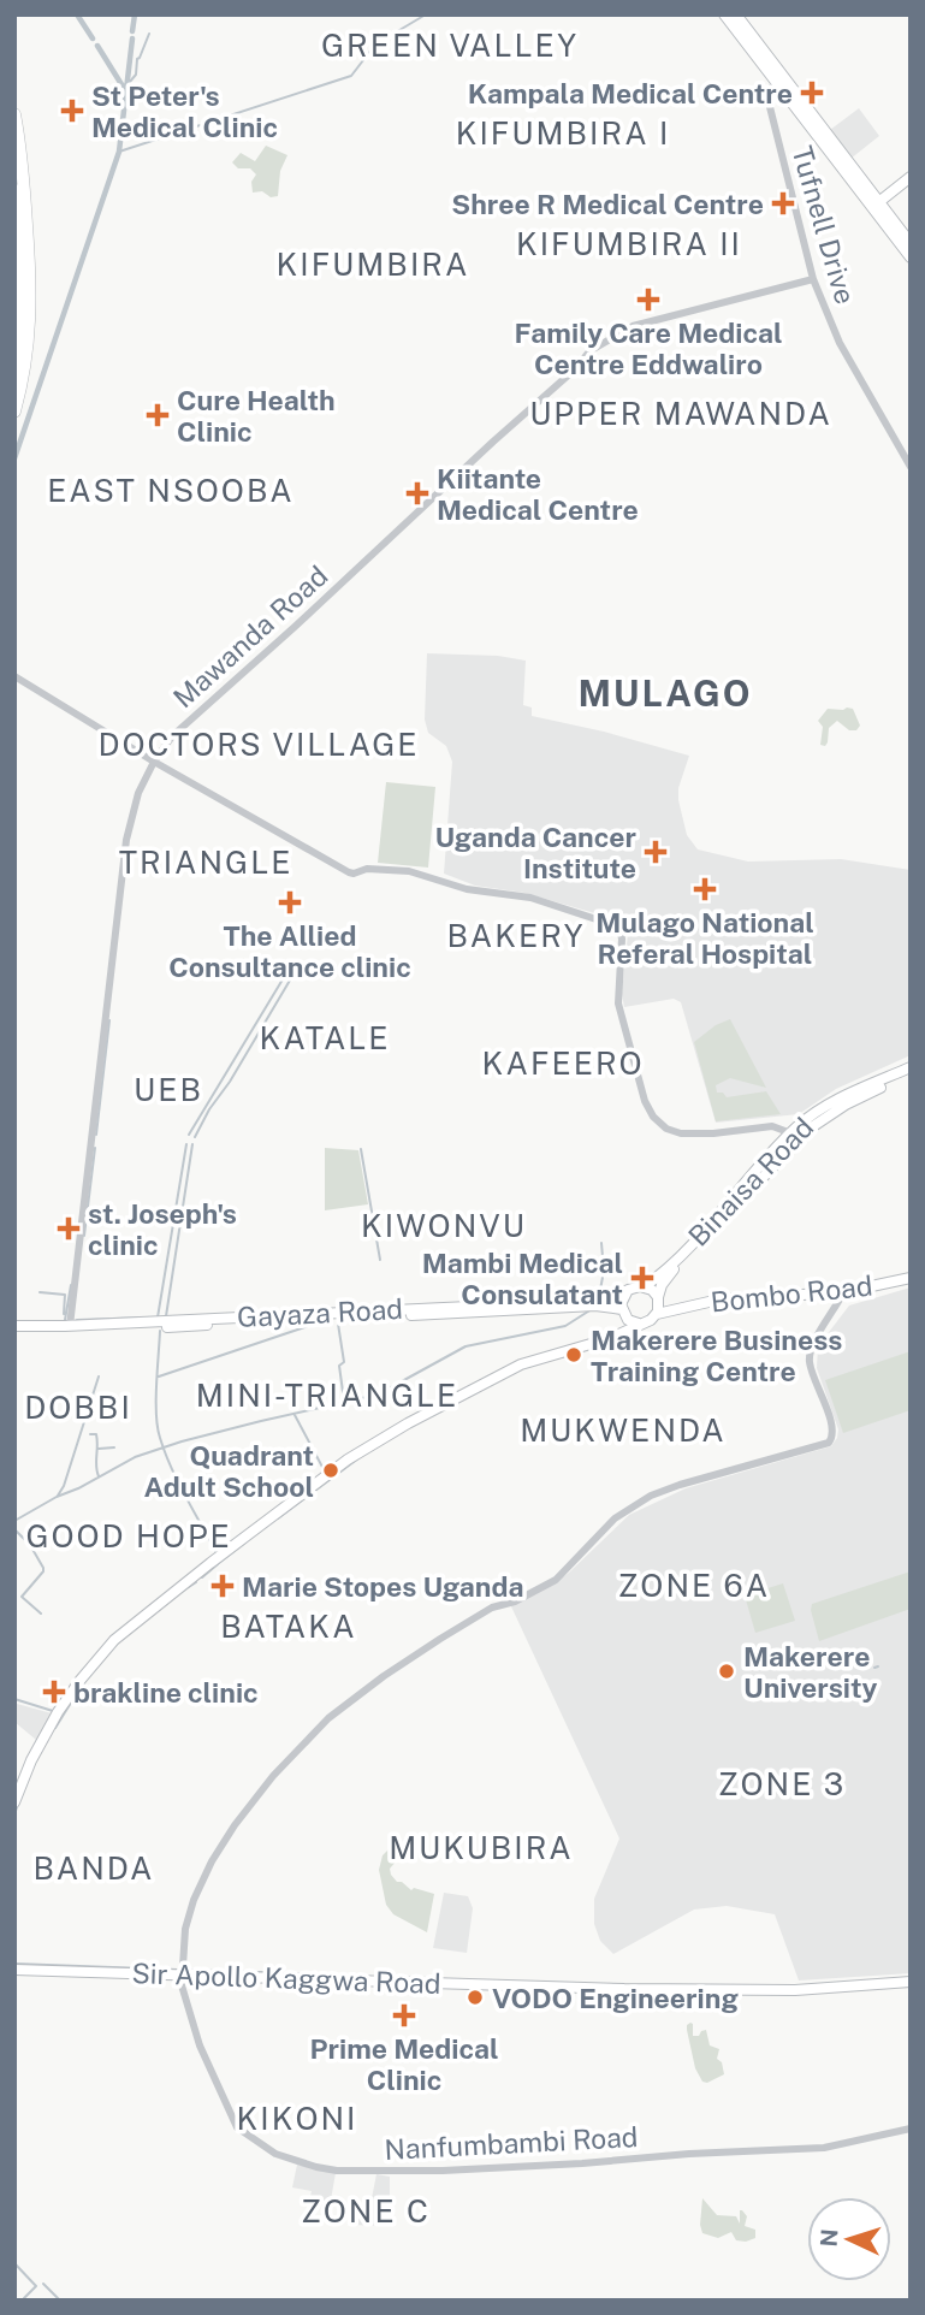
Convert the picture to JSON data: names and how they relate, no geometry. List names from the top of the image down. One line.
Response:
{"streets":{"main road":["Binaisa Road","Bombo Road","Gayaza Road","Sir Apollo Kaggwa Road"],"street":["Tufnell Drive","Mawanda Road","Nanfumbambi Road"]},"crossings":[["Tufnell Drive","Mawanda Road"],["Mawanda Road","Gayaza Road"],["Binaisa Road","Bombo Road"],["Binaisa Road","Gayaza Road"],["Bombo Road","Gayaza Road"],["Bombo Road","Nanfumbambi Road"],["Sir Apollo Kaggwa Road","Nanfumbambi Road"]],"districts":["GREEN VALLEY","KIFUMBIRA I","KIFUMBIRA II","KIFUMBIRA","UPPER MAWANDA","EAST NSOOBA","MULAGO","DOCTORS VILLAGE","TRIANGLE","BAKERY","KATALE","KAFEERO","UEB","KIWONVU","MINI-TRIANGLE","DOBBI","MUKWENDA","GOOD HOPE","ZONE 6A","BATAKA","ZONE 3","MUKUBIRA","BANDA","KIKONI","ZONE C"],"places":{"health":["Kampala Medical Centre","St Peter's Medical Clinic","Shree R Medical Centre","Family Care Medical Centre Eddwaliro","Cure Health Clinic","Kiitante Medical Centre","Uganda Cancer Institute","Mulago National Referal Hospital","The Allied Consultance clinic","st. Joseph's clinic","Mambi Medical Consulatant","Marie Stopes Uganda","brakline clinic","Prime Medical Clinic"],"other":["Makerere Business Training Centre","Quadrant Adult School","Makerere University","VODO Engineering"]},"north":"left"}
